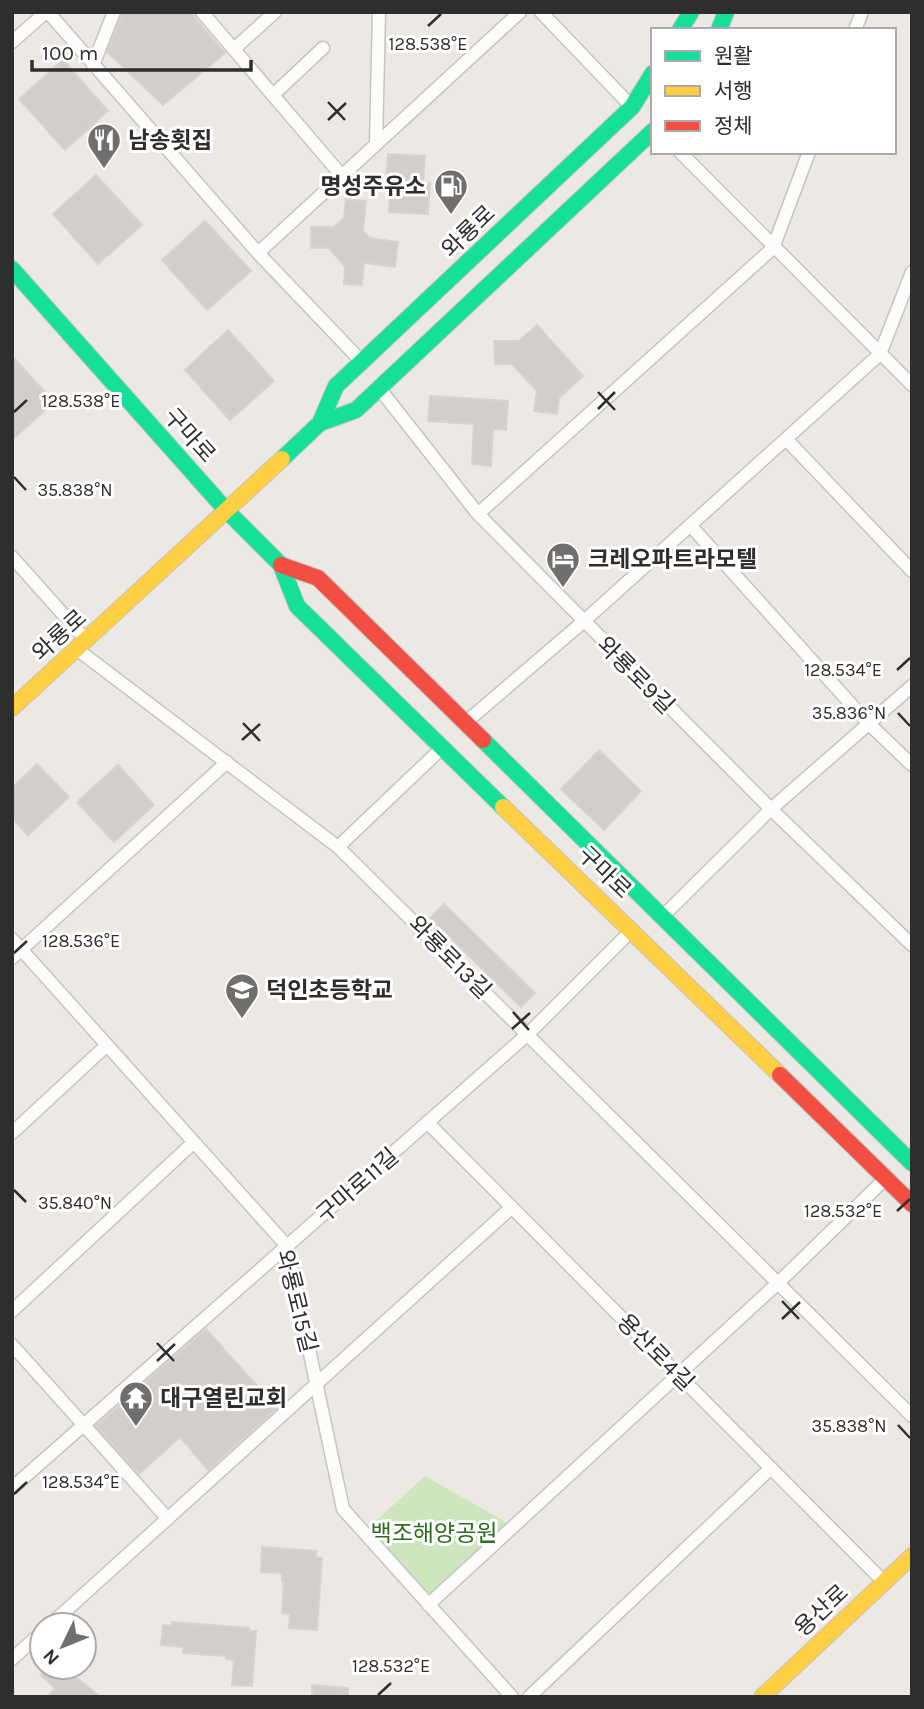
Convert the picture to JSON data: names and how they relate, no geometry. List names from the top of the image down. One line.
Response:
{"streets":{"main road":["와룡로","구마로","용산로"],"street":["와룡로9길","와룡로13길","구마로11길","와룡로15길","용산로4길"]},"crossings":[["와룡로","구마로"],["와룡로","와룡로9길"],["와룡로","와룡로13길"],["구마로","구마로11길"],["와룡로13길","구마로11길"],["구마로11길","와룡로15길"],["구마로11길","용산로4길"],["용산로4길","용산로"]],"parks":["백조해양공원"],"places":{"restaurant":["남송횟집"],"fuel station":["명성주유소"],"hotel":["크레오파트라모텔"],"school or university":["덕인초등학교"],"temple":["대구열린교회"]},"legend":["원활","서행","정체"],"scale_bar":"100 m","north":"bottom left","coordinates":["128.538°E","35.838°N","128.534°E","35.836°N","128.536°E","35.840°N","128.532°E"]}
